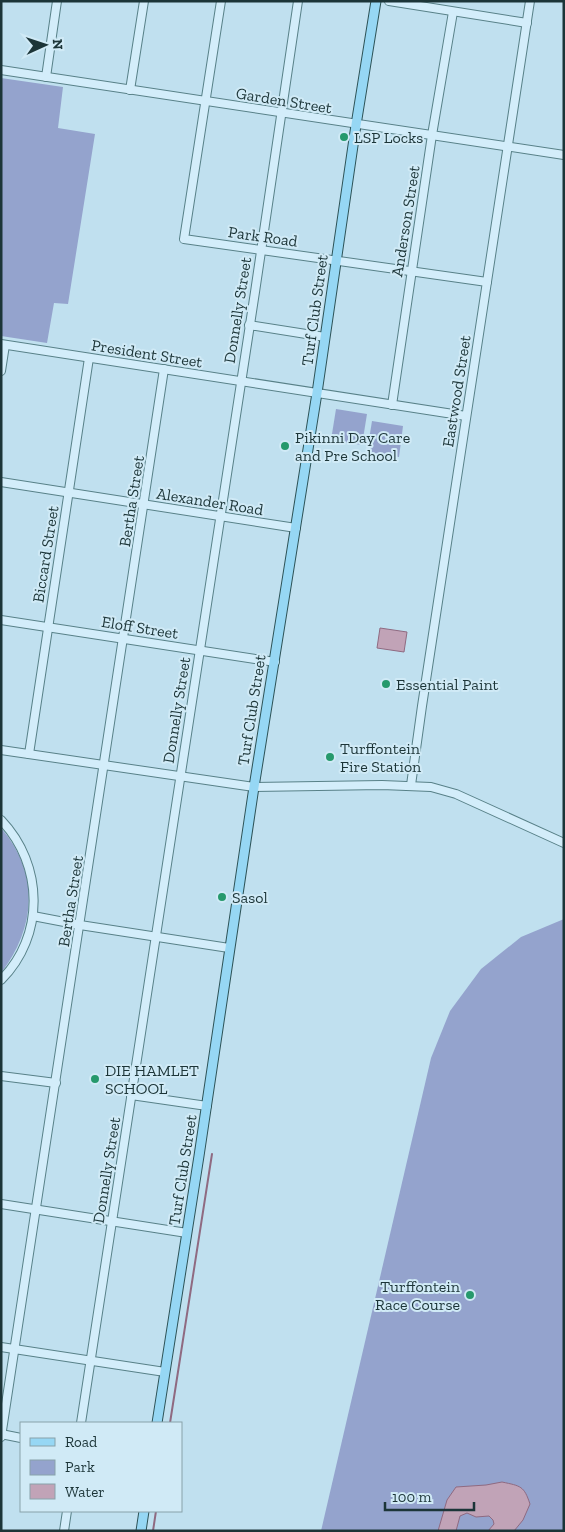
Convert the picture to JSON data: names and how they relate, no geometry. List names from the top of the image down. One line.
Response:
{"streets":{"main road":["Turf Club Street"],"street":["Garden Street","Anderson Street","Park Road","Donnelly Street","President Street","Eastwood Street","Bertha Street","Alexander Road","Biccard Street","Eloff Street"]},"crossings":[["Garden Street","Anderson Street"],["Garden Street","Park Road"],["Garden Street","Donnelly Street"],["Garden Street","Turf Club Street"],["Garden Street","Eastwood Street"],["Anderson Street","Park Road"],["Anderson Street","President Street"],["Park Road","Donnelly Street"],["Park Road","Turf Club Street"],["Park Road","Eastwood Street"],["Donnelly Street","President Street"],["Donnelly Street","Alexander Road"],["Donnelly Street","Eloff Street"],["Turf Club Street","President Street"],["Turf Club Street","Alexander Road"],["Turf Club Street","Eloff Street"],["President Street","Eastwood Street"],["President Street","Bertha Street"],["President Street","Biccard Street"],["Bertha Street","Alexander Road"],["Bertha Street","Eloff Street"],["Alexander Road","Biccard Street"],["Biccard Street","Eloff Street"]],"places":["LSP Locks","Pikinni Day Care and Pre School","Essential Paint","Turffontein Fire Station","Sasol","DIE HAMLET SCHOOL","Turffontein Race Course"],"legend":["Road","Park","Water"],"scale_bar":"100 m","north":"right"}
